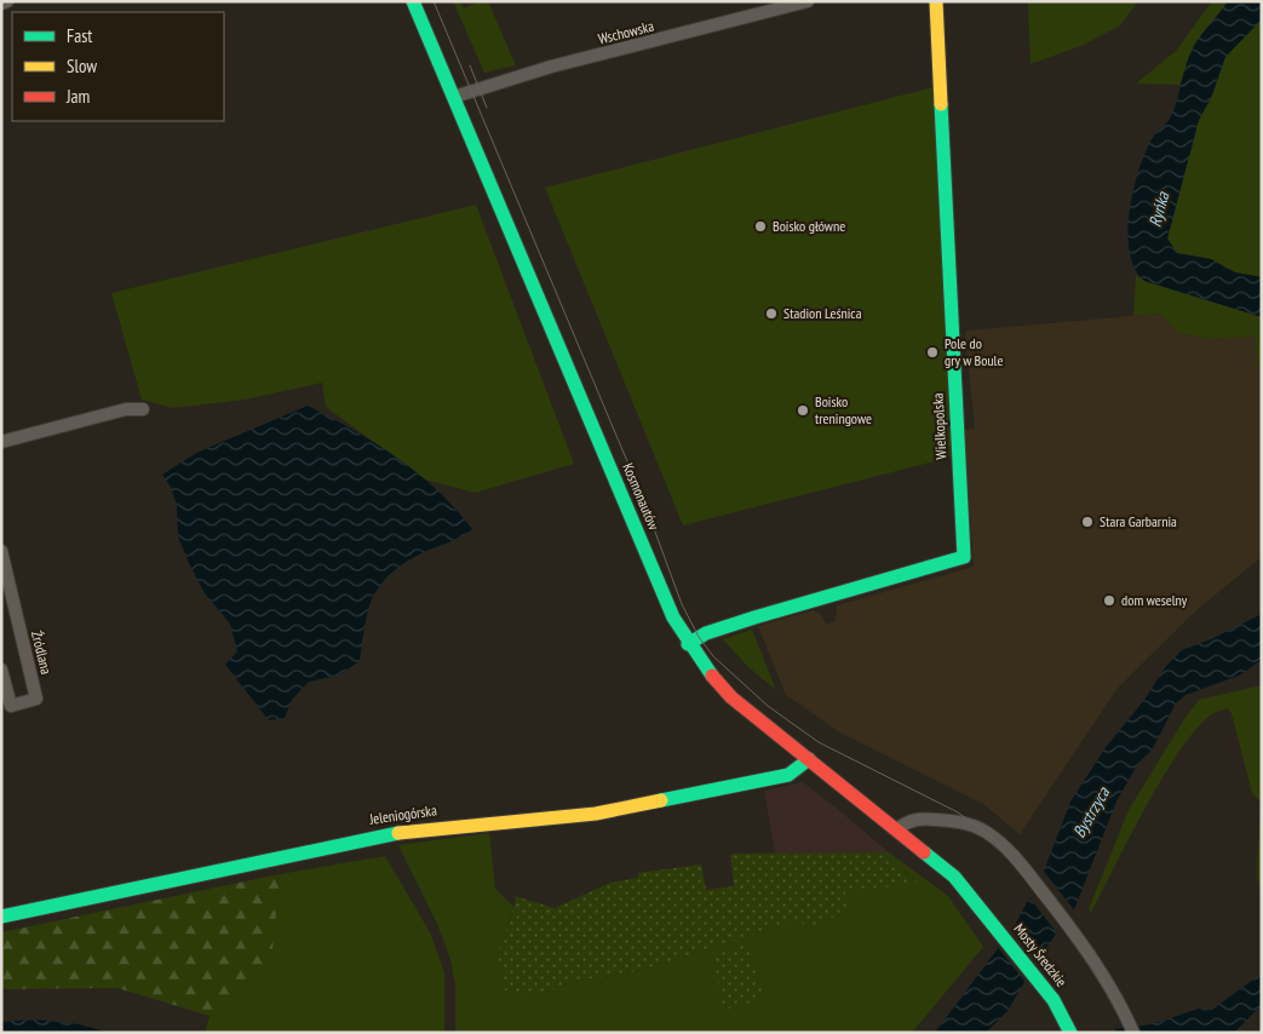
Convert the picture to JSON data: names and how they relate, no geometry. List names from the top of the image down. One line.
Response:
{"streets":{"street":["Wschowska","Wielkopolska","Kosmonautów","Źródlana","Jeleniogórska","Mosty Średzkie"]},"crossings":[["Wschowska","Kosmonautów"],["Wielkopolska","Kosmonautów"],["Kosmonautów","Jeleniogórska"],["Kosmonautów","Mosty Średzkie"]],"water":["Ryńka","Bystrzyca"],"places":["Boisko główne","Stadion Leśnica","Pole do gry w Boule","Boisko treningowe","Stara Garbarnia","dom weselny"],"legend":["Fast","Slow","Jam"]}
